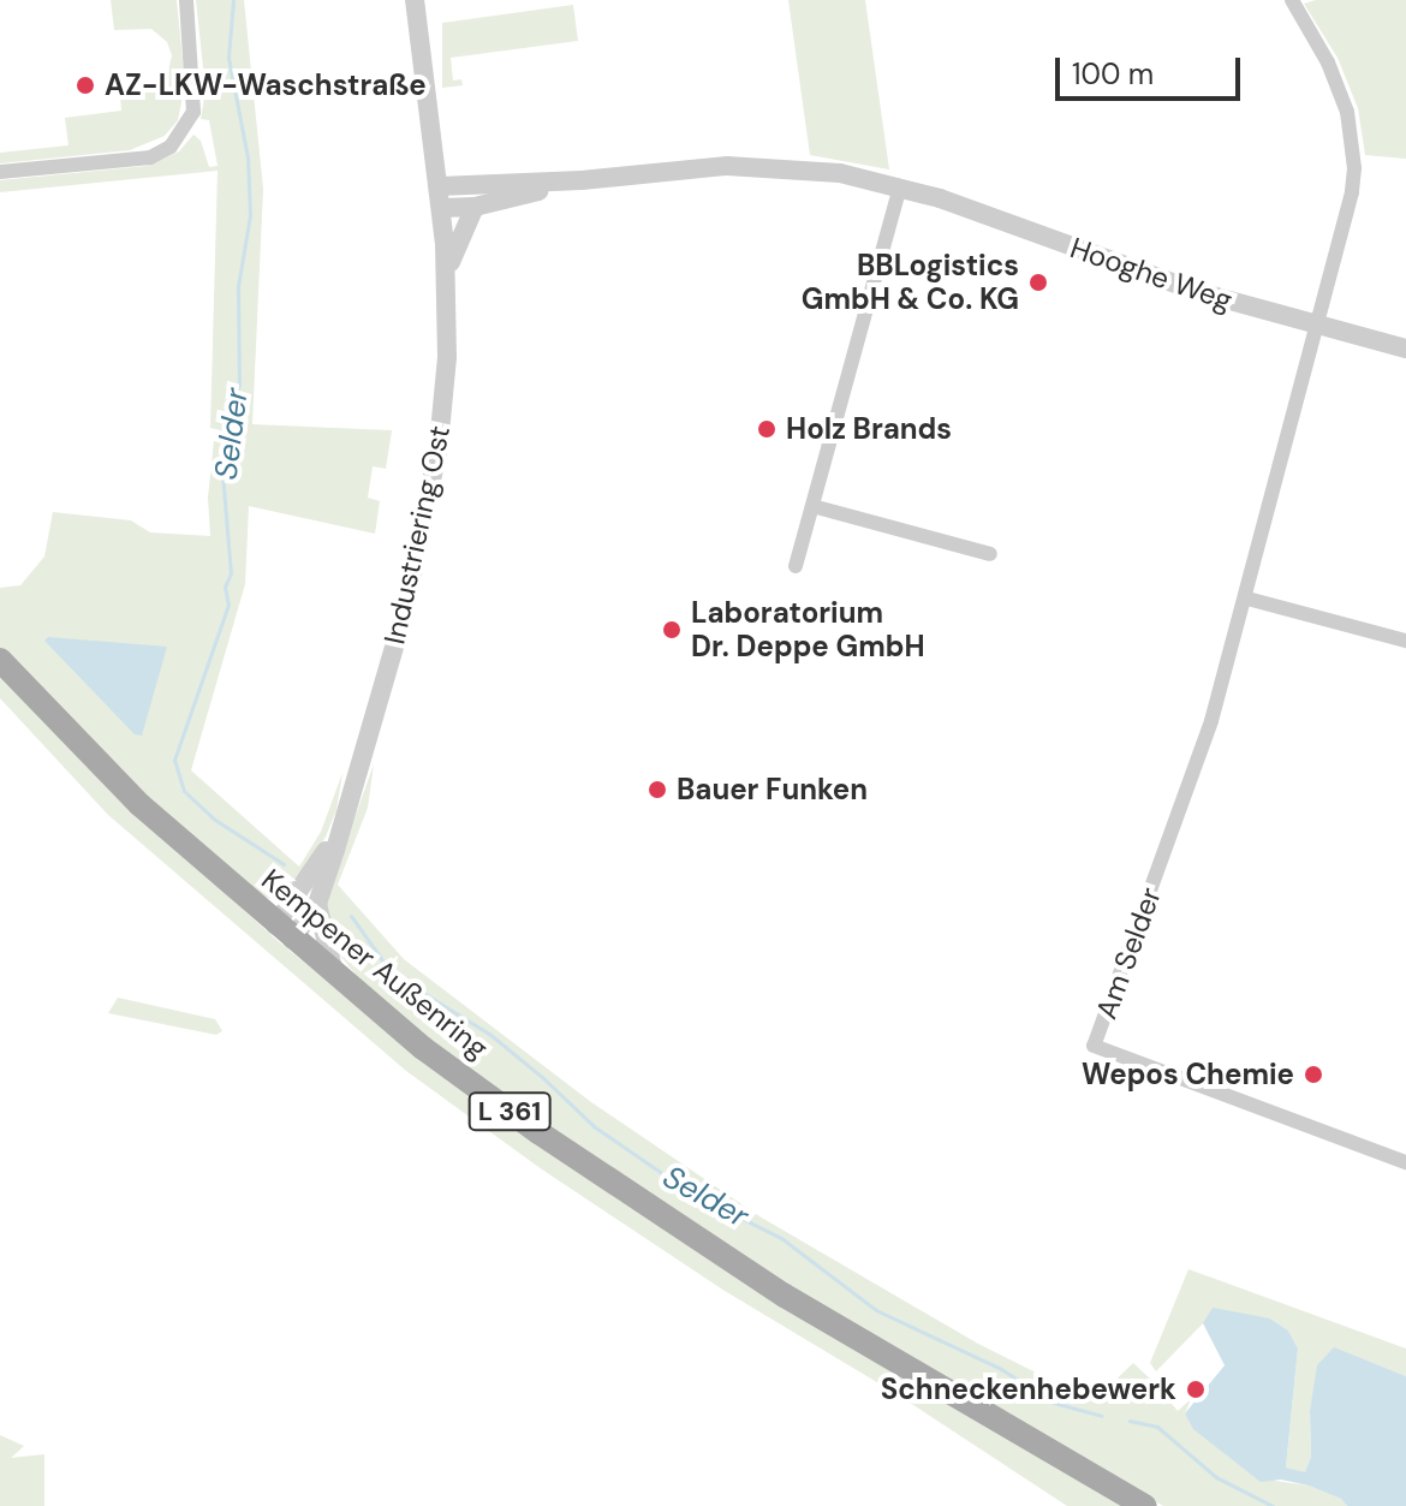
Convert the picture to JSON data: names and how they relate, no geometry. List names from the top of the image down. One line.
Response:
{"streets":{"main road":["Kempener Außenring","L 361"],"street":["Hooghe Weg","Industriering Ost","Am Selder"]},"crossings":[["Hooghe Weg","Industriering Ost"],["Hooghe Weg","Am Selder"],["Industriering Ost","Kempener Außenring"]],"water":["Selder"],"places":["AZ-LKW-Waschstraße","BBLogistics GmbH & Co. KG","Holz Brands","Laboratorium Dr. Deppe GmbH","Bauer Funken","Wepos Chemie","Schneckenhebewerk"],"scale_bar":"100 m"}
